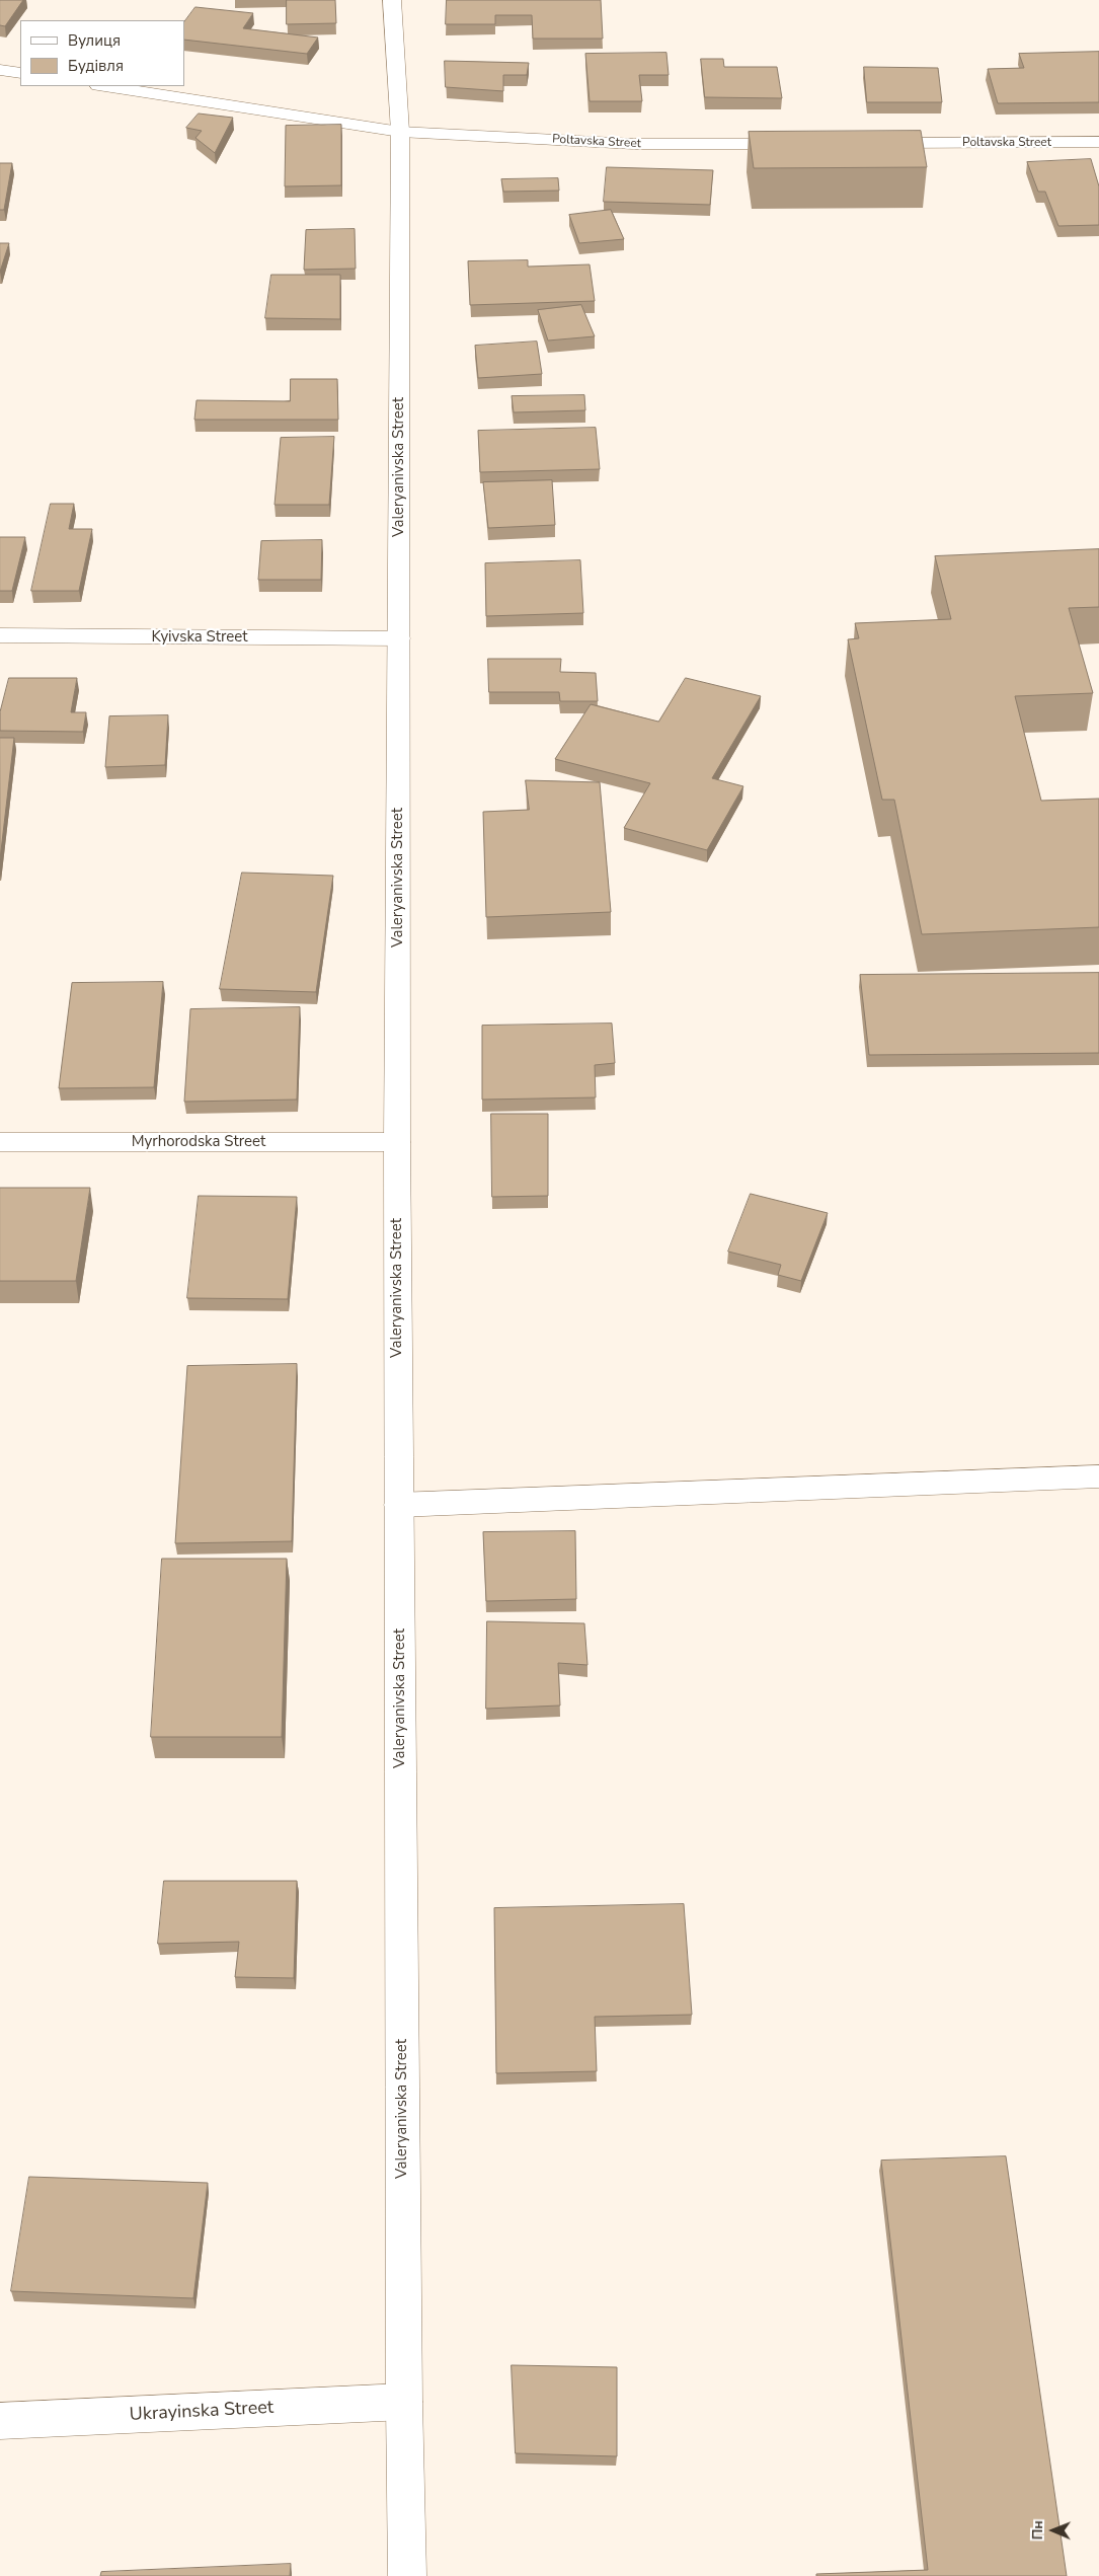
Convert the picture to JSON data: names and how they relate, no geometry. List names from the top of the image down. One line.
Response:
{"streets":{"street":["Poltavska Street","Valeryanivska Street","Kyivska Street","Myrhorodska Street","Ukrayinska Street"]},"crossings":[["Poltavska Street","Valeryanivska Street"],["Valeryanivska Street","Kyivska Street"],["Valeryanivska Street","Myrhorodska Street"],["Valeryanivska Street","Ukrayinska Street"]],"legend":["Вулиця","Будівля"],"north":"left"}
